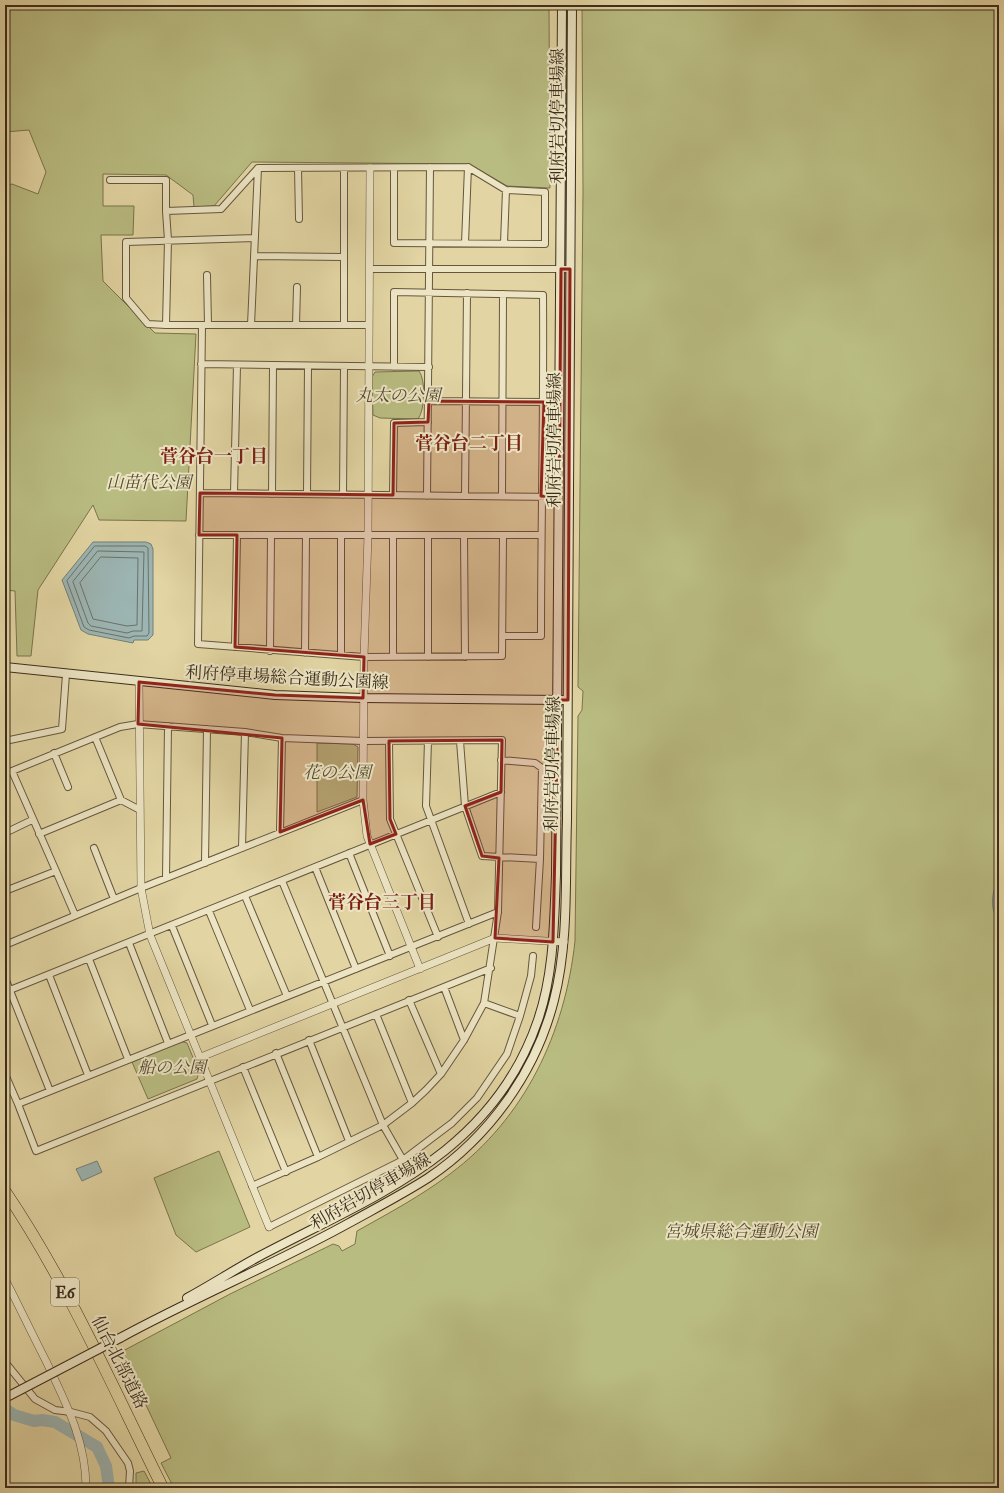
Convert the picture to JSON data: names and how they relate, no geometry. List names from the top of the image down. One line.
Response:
{"streets":{"highway":["E6","仙台北部道路"],"main road":["利府岩切停車場線","利府停車場総合運動公園線"]},"crossings":[["利府岩切停車場線","利府停車場総合運動公園線"]],"districts":["菅谷台二丁目","菅谷台一丁目","菅谷台三丁目"],"parks":["丸太の公園","山苗代公園","花の公園","船の公園","宮城県総合運動公園"]}
